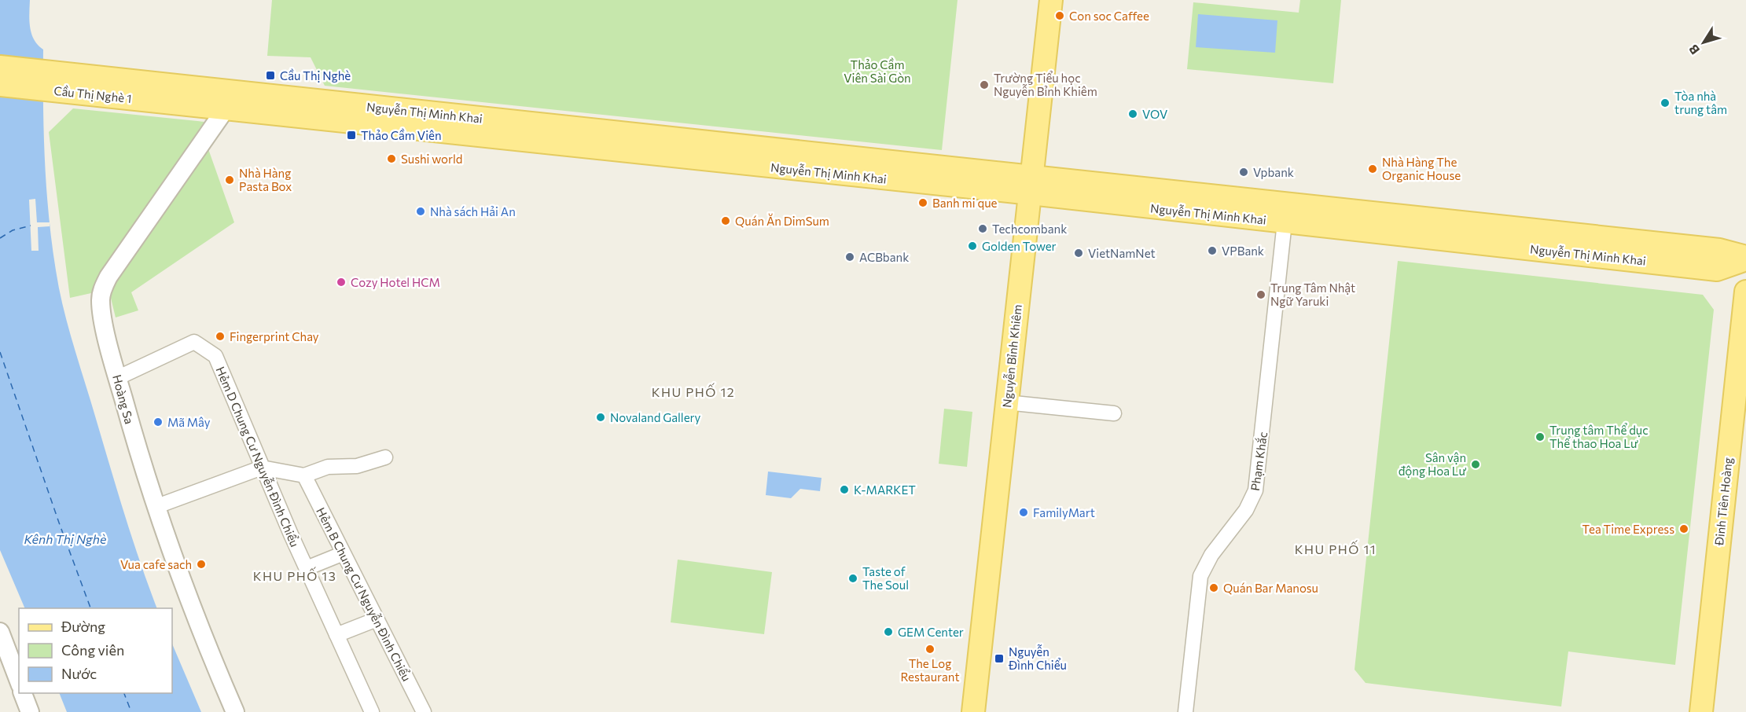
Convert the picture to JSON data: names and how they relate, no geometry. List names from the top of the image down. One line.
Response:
{"streets":{"main road":["Cầu Thị Nghè 1","Nguyễn Thị Minh Khai","Nguyễn Bỉnh Khiêm","Đinh Tiên Hoàng"],"street":["Hoàng Sa","Hẻm D Chung Cư Nguyễn Ðình Chiểu","Phạm Khắc","Hẻm B Chung Cư Nguyễn Ðình Chiểu"]},"crossings":[["Cầu Thị Nghè 1","Nguyễn Thị Minh Khai"],["Nguyễn Thị Minh Khai","Nguyễn Bỉnh Khiêm"],["Nguyễn Thị Minh Khai","Hoàng Sa"],["Nguyễn Thị Minh Khai","Phạm Khắc"],["Hoàng Sa","Hẻm D Chung Cư Nguyễn Ðình Chiểu"]],"districts":["KHU PHỐ 12","KHU PHỐ 11","KHU PHỐ 13"],"water":["Kênh Thị Nghè"],"parks":["Thảo Cầm Viên Sài Gòn"],"places":{"other":["Con soc Caffee","Trường Tiểu học Nguyễn Bỉnh Khiêm","Tòa nhà trung tâm","VOV","Sushi world","Nhà Hàng The Organic House","Vpbank","Nhà Hàng Pasta Box","Banh mi que","Nhà sách Hải An","Quán Ăn DimSum","Techcombank","Golden Tower","VPBank","VietNamNet","ACBbank","Cozy Hotel HCM","Trung Tâm Nhật Ngữ Yaruki","Fingerprint Chay","Novaland Gallery","Mã Mây","Trung tâm Thể dục Thể thao Hoa Lư","Sân vận động Hoa Lư","K-MARKET","FamilyMart","Tea Time Express","Vua cafe sach","Taste of The Soul","Quán Bar Manosu","GEM Center","The Log Restaurant"],"transit":["Cầu Thị Nghè","Thảo Cầm Viên","Nguyễn Đình Chiểu"]},"legend":["Đường","Công viên","Nước"],"north":"bottom left"}
